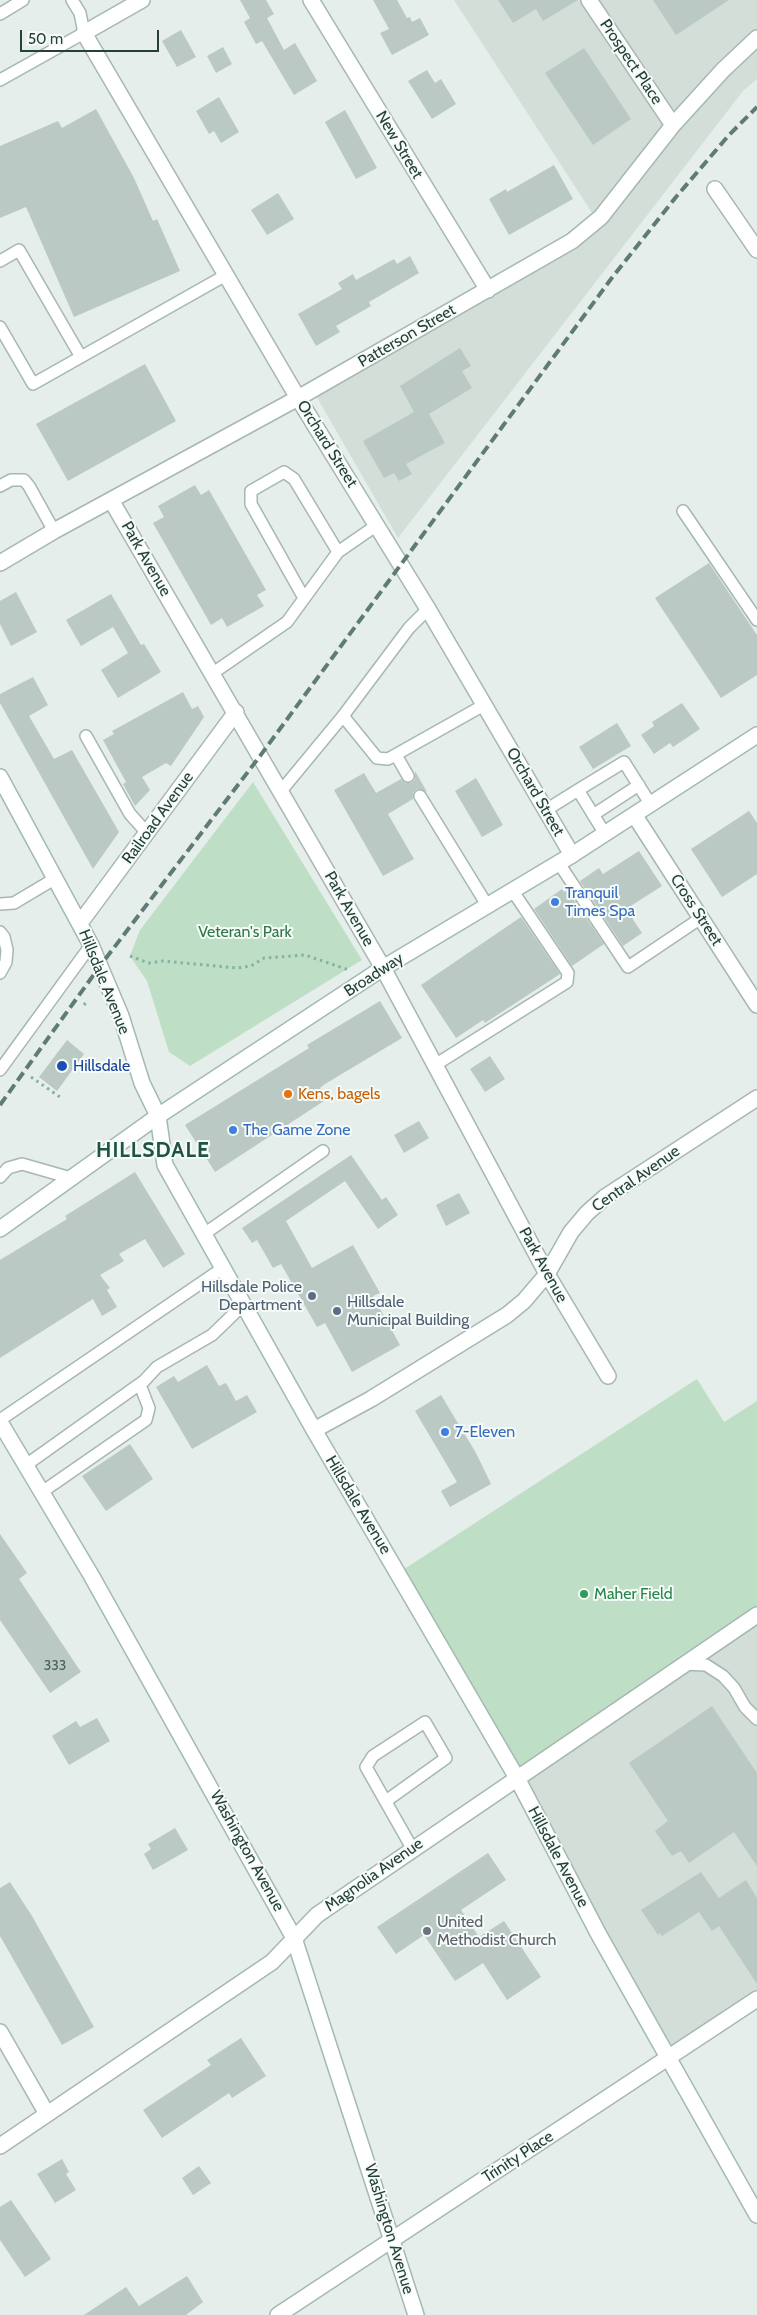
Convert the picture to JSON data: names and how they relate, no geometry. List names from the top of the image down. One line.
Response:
{"streets":{"street":["Prospect Place","New Street","Patterson Street","Orchard Street","Park Avenue","Railroad Avenue","Cross Street","Broadway","Hillsdale Avenue","Central Avenue","Washington Avenue","Magnolia Avenue","Trinity Place"]},"crossings":[["Prospect Place","Patterson Street"],["New Street","Patterson Street"],["Patterson Street","Orchard Street"],["Patterson Street","Park Avenue"],["Orchard Street","Broadway"],["Park Avenue","Railroad Avenue"],["Park Avenue","Broadway"],["Park Avenue","Central Avenue"],["Railroad Avenue","Hillsdale Avenue"],["Cross Street","Broadway"],["Broadway","Hillsdale Avenue"],["Hillsdale Avenue","Central Avenue"],["Hillsdale Avenue","Magnolia Avenue"],["Hillsdale Avenue","Trinity Place"],["Washington Avenue","Magnolia Avenue"],["Washington Avenue","Trinity Place"]],"districts":["HILLSDALE"],"parks":["Veteran's Park"],"places":["Tranquil Times Spa","Hillsdale","Kens, bagels","The Game Zone","Hillsdale Police Department","Hillsdale Municipal Building","7-Eleven","Maher Field","United Methodist Church"],"house_numbers":["333"],"scale_bar":"50 m"}
